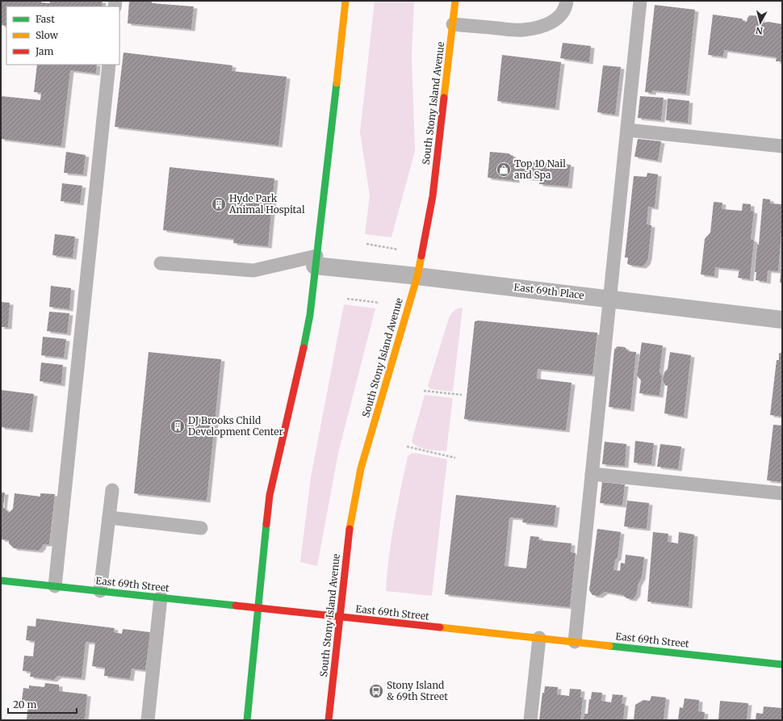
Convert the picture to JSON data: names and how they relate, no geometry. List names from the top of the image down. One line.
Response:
{"streets":{"main road":["South Stony Island Avenue","East 69th Street"],"street":["East 69th Place"]},"crossings":[["South Stony Island Avenue","East 69th Place"],["South Stony Island Avenue","East 69th Street"]],"places":{"shop":["Top 10 Nail and Spa"],"building":["Hyde Park Animal Hospital","DJ Brooks Child Development Center"],"bus stop":["Stony Island & 69th Street"]},"legend":["Fast","Slow","Jam"],"scale_bar":"20 m","north":"bottom"}
